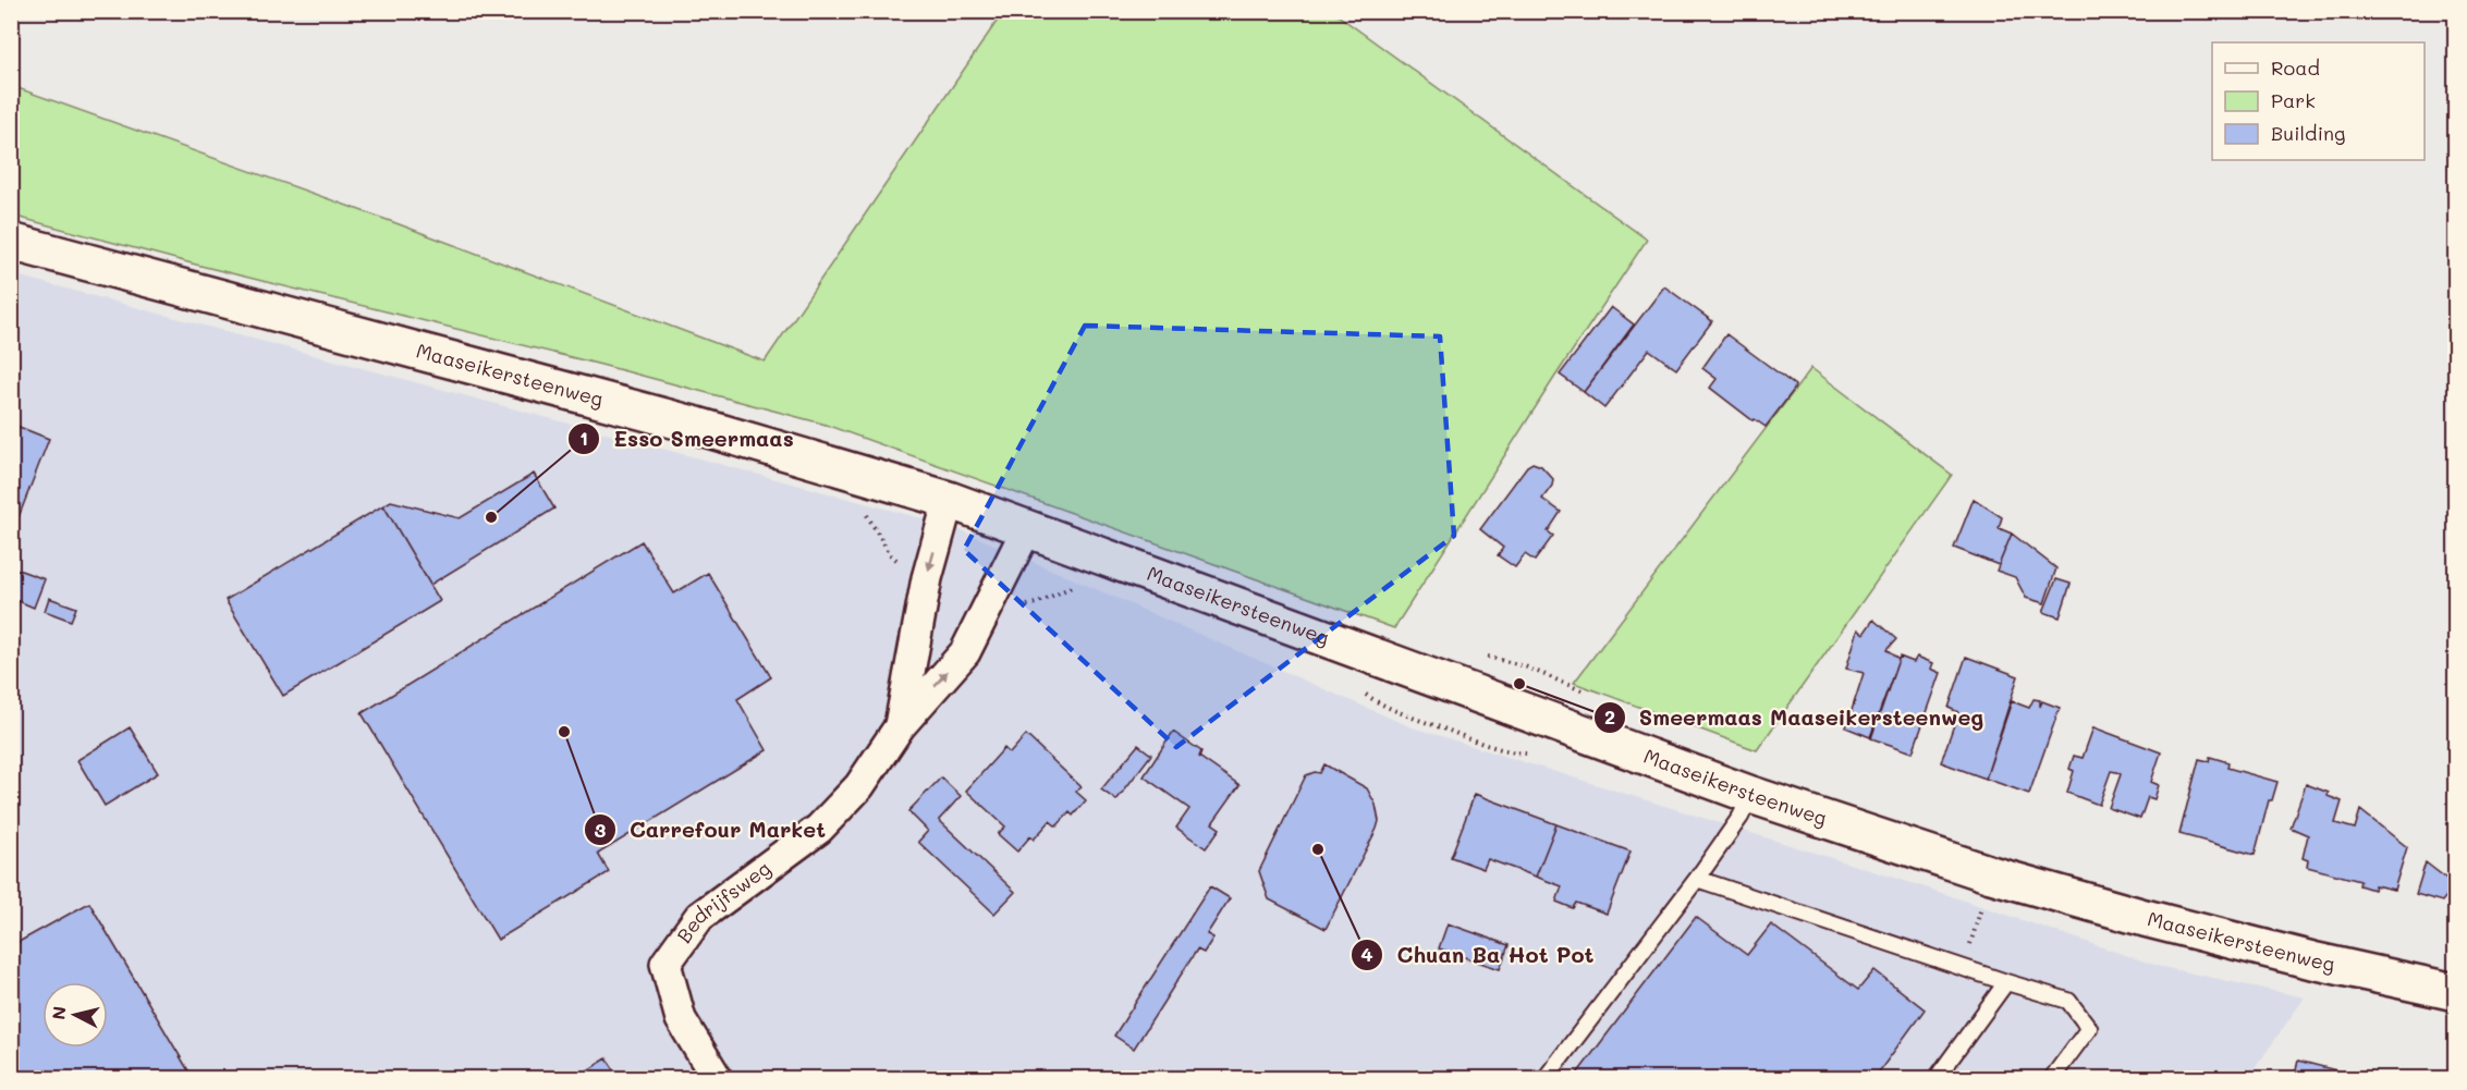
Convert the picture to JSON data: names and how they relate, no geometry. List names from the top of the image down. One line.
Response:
{"streets":{"main road":["Maaseikersteenweg"],"street":["Bedrijfsweg"]},"crossings":[["Maaseikersteenweg","Bedrijfsweg"]],"places":["Esso Smeermaas","Smeermaas Maaseikersteenweg","Carrefour Market","Chuan Ba Hot Pot"],"legend":["Road","Park","Building"],"north":"left"}
